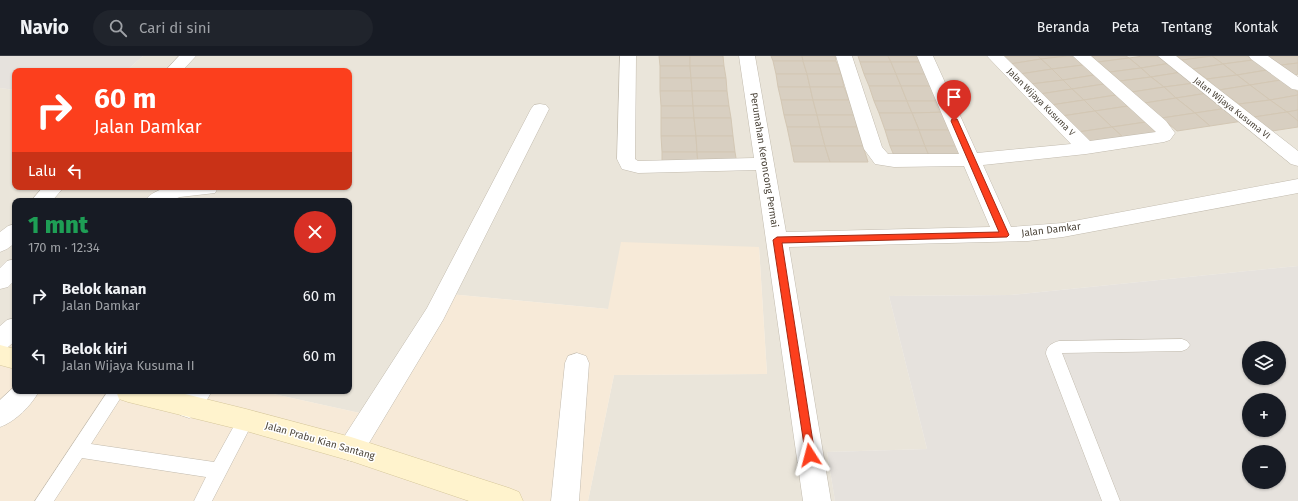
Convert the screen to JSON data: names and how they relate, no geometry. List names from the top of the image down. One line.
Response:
{"streets":{"main road":["Jalan Prabu Kian Santang"],"street":["Jalan Wijaya Kusuma V","Jalan Wijaya Kusuma VI","Perumahan Keroncong Permai","Jalan Damkar"]},"crossings":[["Perumahan Keroncong Permai","Jalan Damkar"]],"page":{"header":"Navio","search":"Cari di sini","nav":["Beranda","Peta","Tentang","Kontak"],"turn":["60 m","Jalan Damkar"],"then":"Lalu","heading":["1 mnt","170 m · 12:34"],"list":[{"name":"Belok kanan","note":"Jalan Damkar","value":"60 m"},{"name":"Belok kiri","note":"Jalan Wijaya Kusuma II","value":"60 m"}],"map_buttons":["+","−"]}}
